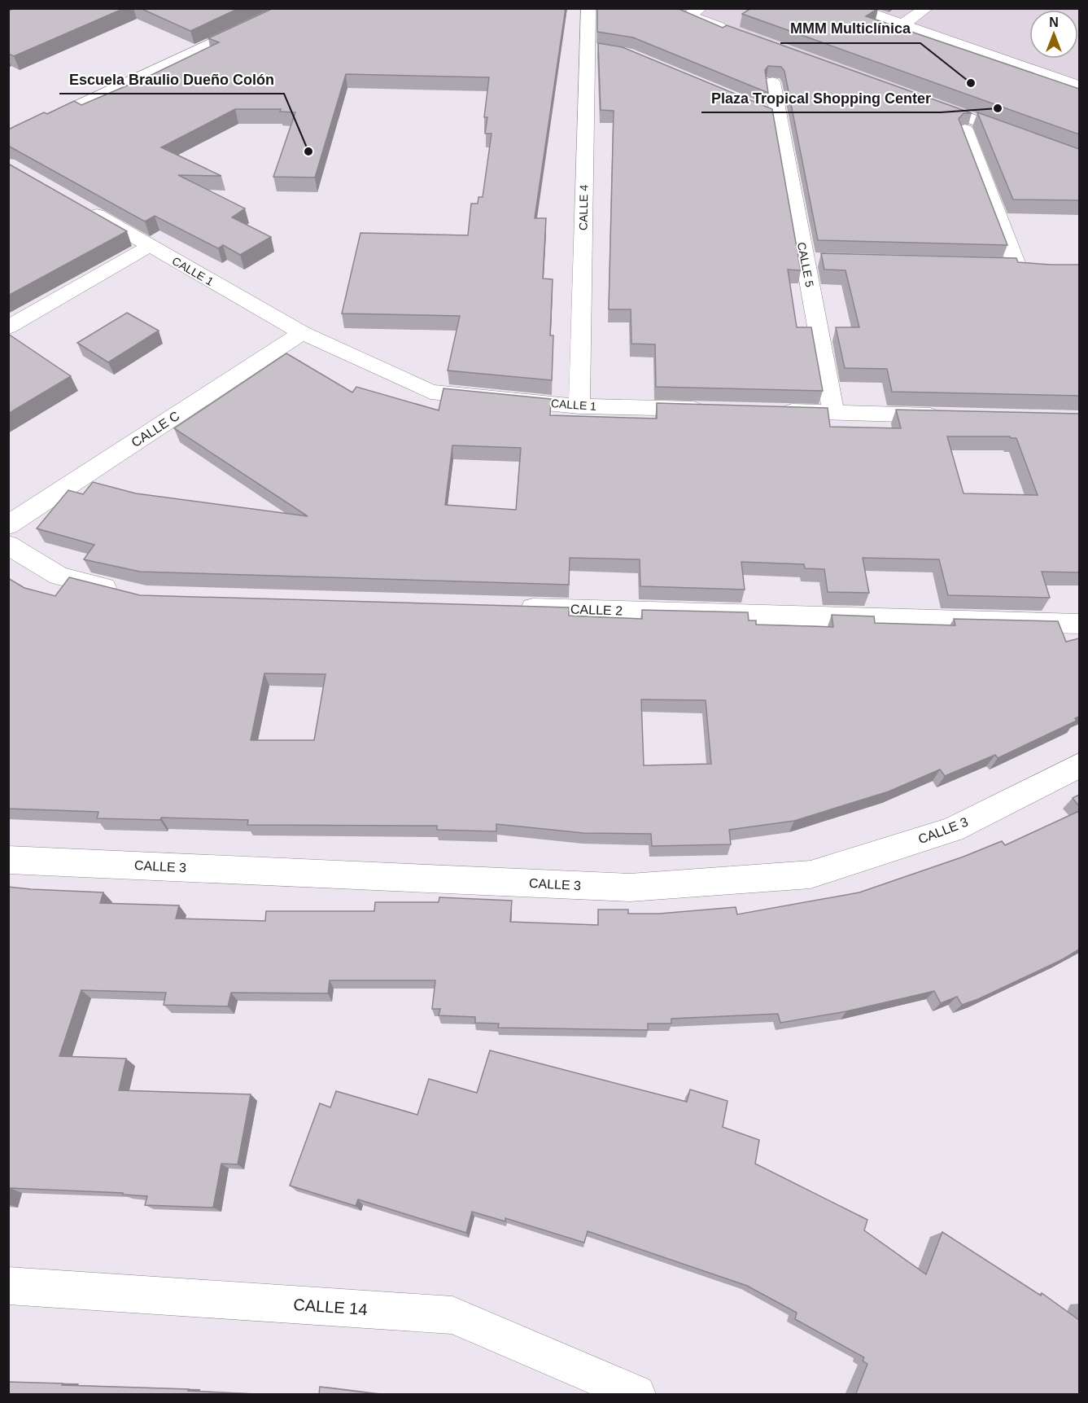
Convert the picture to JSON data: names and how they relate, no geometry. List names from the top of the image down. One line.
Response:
{"streets":{"street":["CALLE 4","CALLE 5","CALLE 1","CALLE C","CALLE 2","CALLE 3","CALLE 14"]},"crossings":[["CALLE 4","CALLE 1"],["CALLE 1","CALLE C"]],"places":["MMM Multiclínica","Plaza Tropical Shopping Center","Escuela Braulio Dueño Colón"],"north":"top"}
